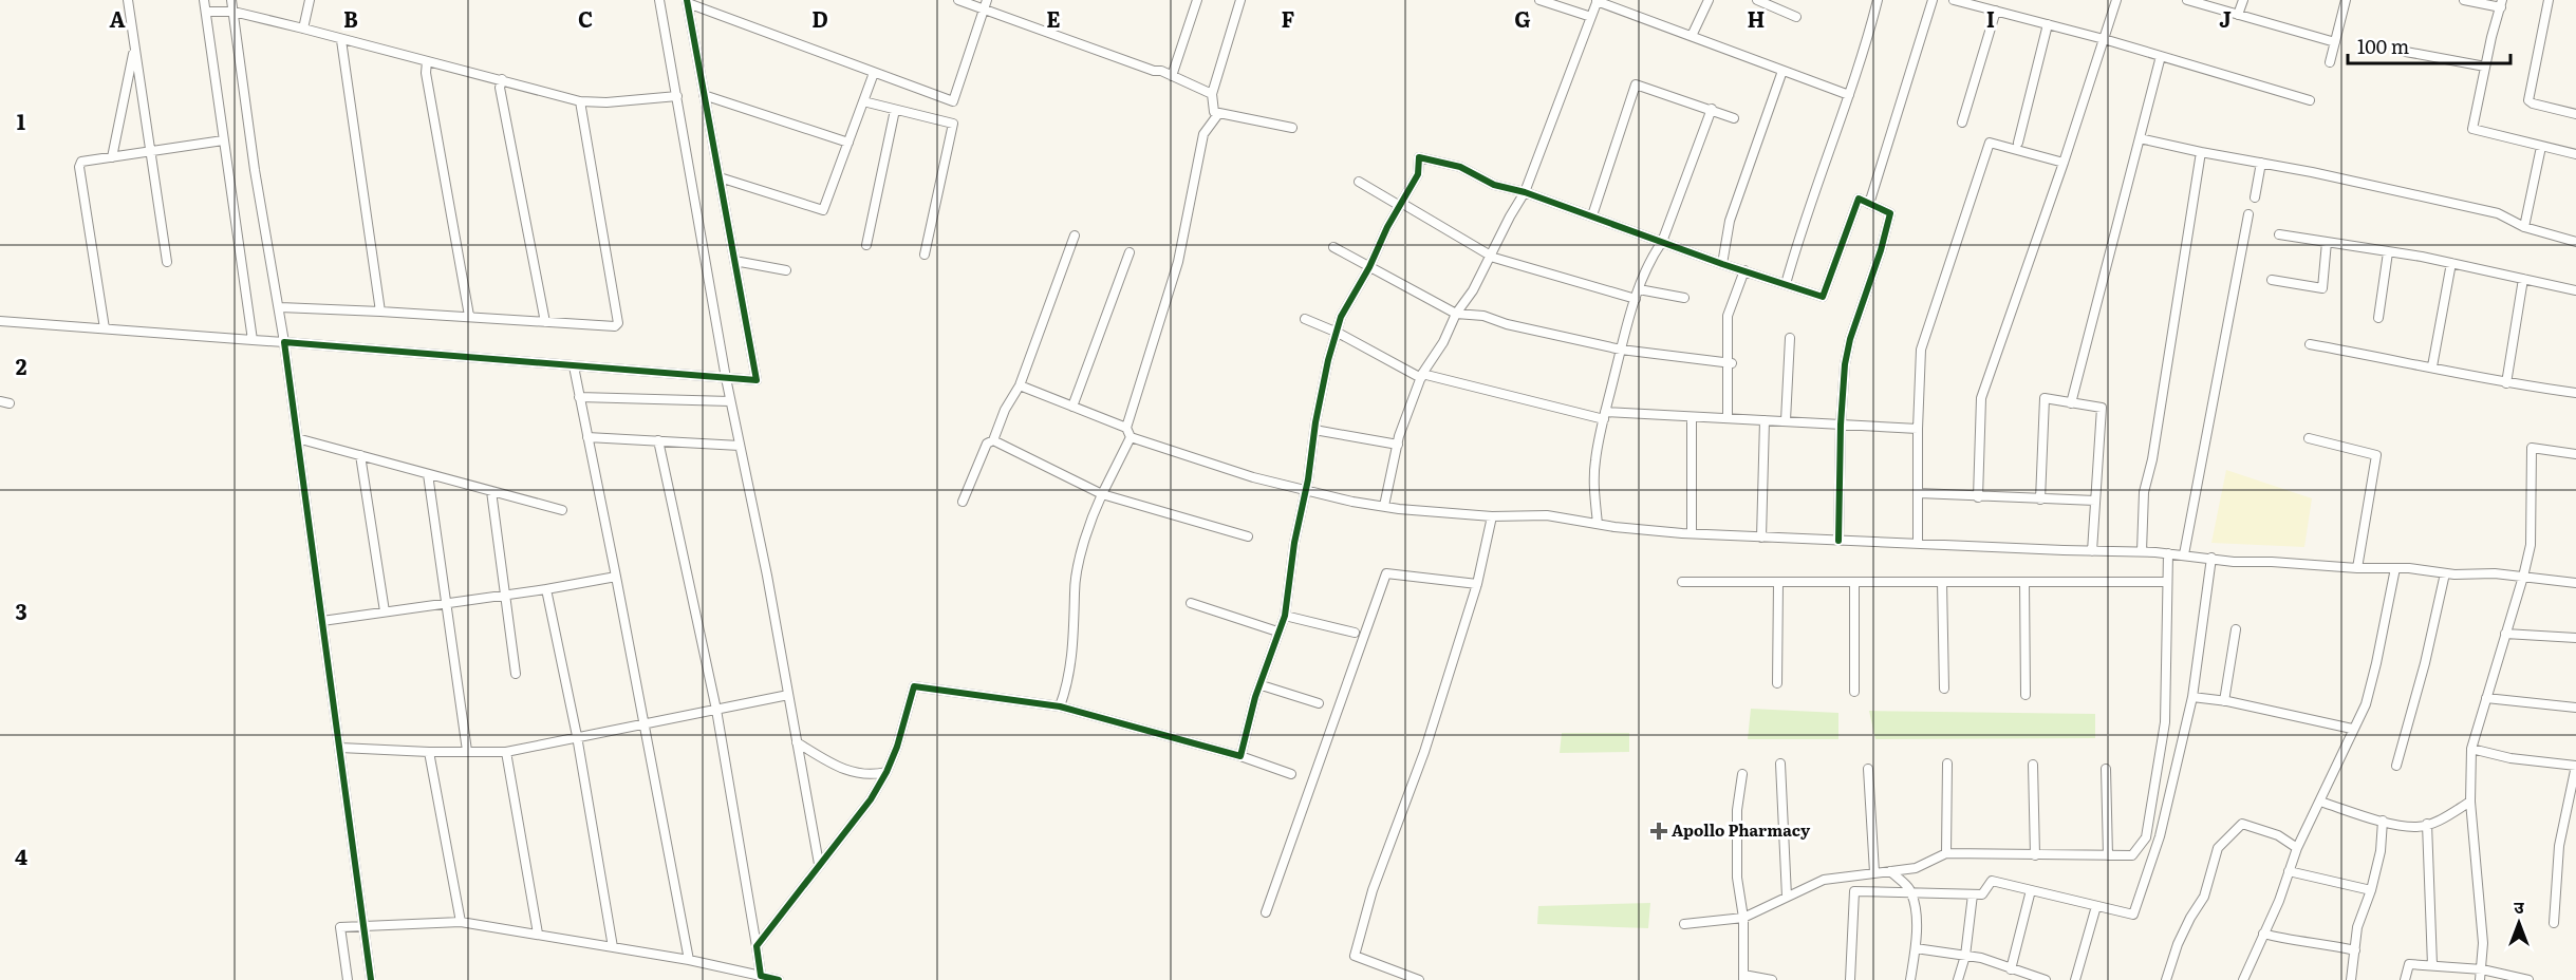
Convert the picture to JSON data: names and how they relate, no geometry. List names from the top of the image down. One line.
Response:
{"places":{"health":["Apollo Pharmacy"]},"scale_bar":"100 m","north":"top","grid":{"columns":["A","B","C","D","E","F","G","H","I","J"],"rows":["1","2","3","4"]}}
